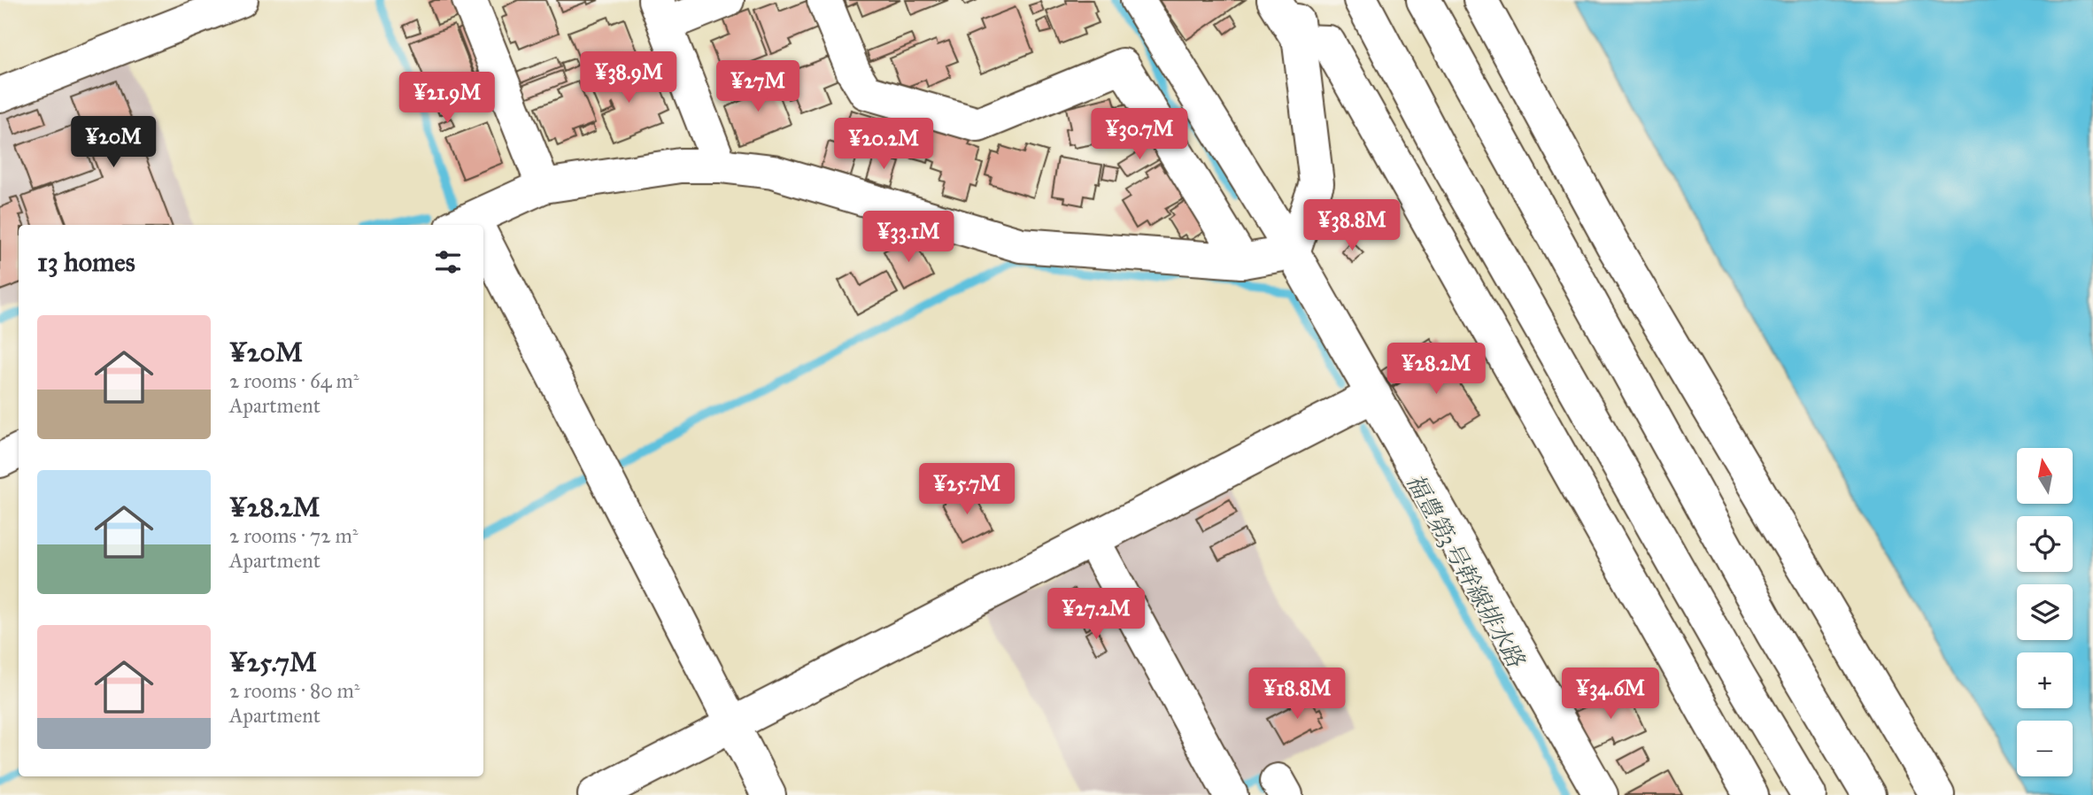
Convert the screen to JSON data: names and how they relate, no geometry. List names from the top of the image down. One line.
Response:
{"water":["福豊第3号幹線排水路"],"north":"top","page":{"price":["¥38.9M","¥27M","¥21.9M","¥30.7M","¥20M","¥20.2M","¥38.8M","¥33.1M","¥28.2M","¥25.7M","¥27.2M","¥18.8M","¥34.6M"],"heading":"13 homes","list":[{"name":"¥20M","note":"2 rooms · 64 m² · Apartment"},{"name":"¥28.2M","note":"2 rooms · 72 m² · Apartment"},{"name":"¥25.7M","note":"2 rooms · 80 m² · Apartment"}],"map_buttons":["+","−"]}}
